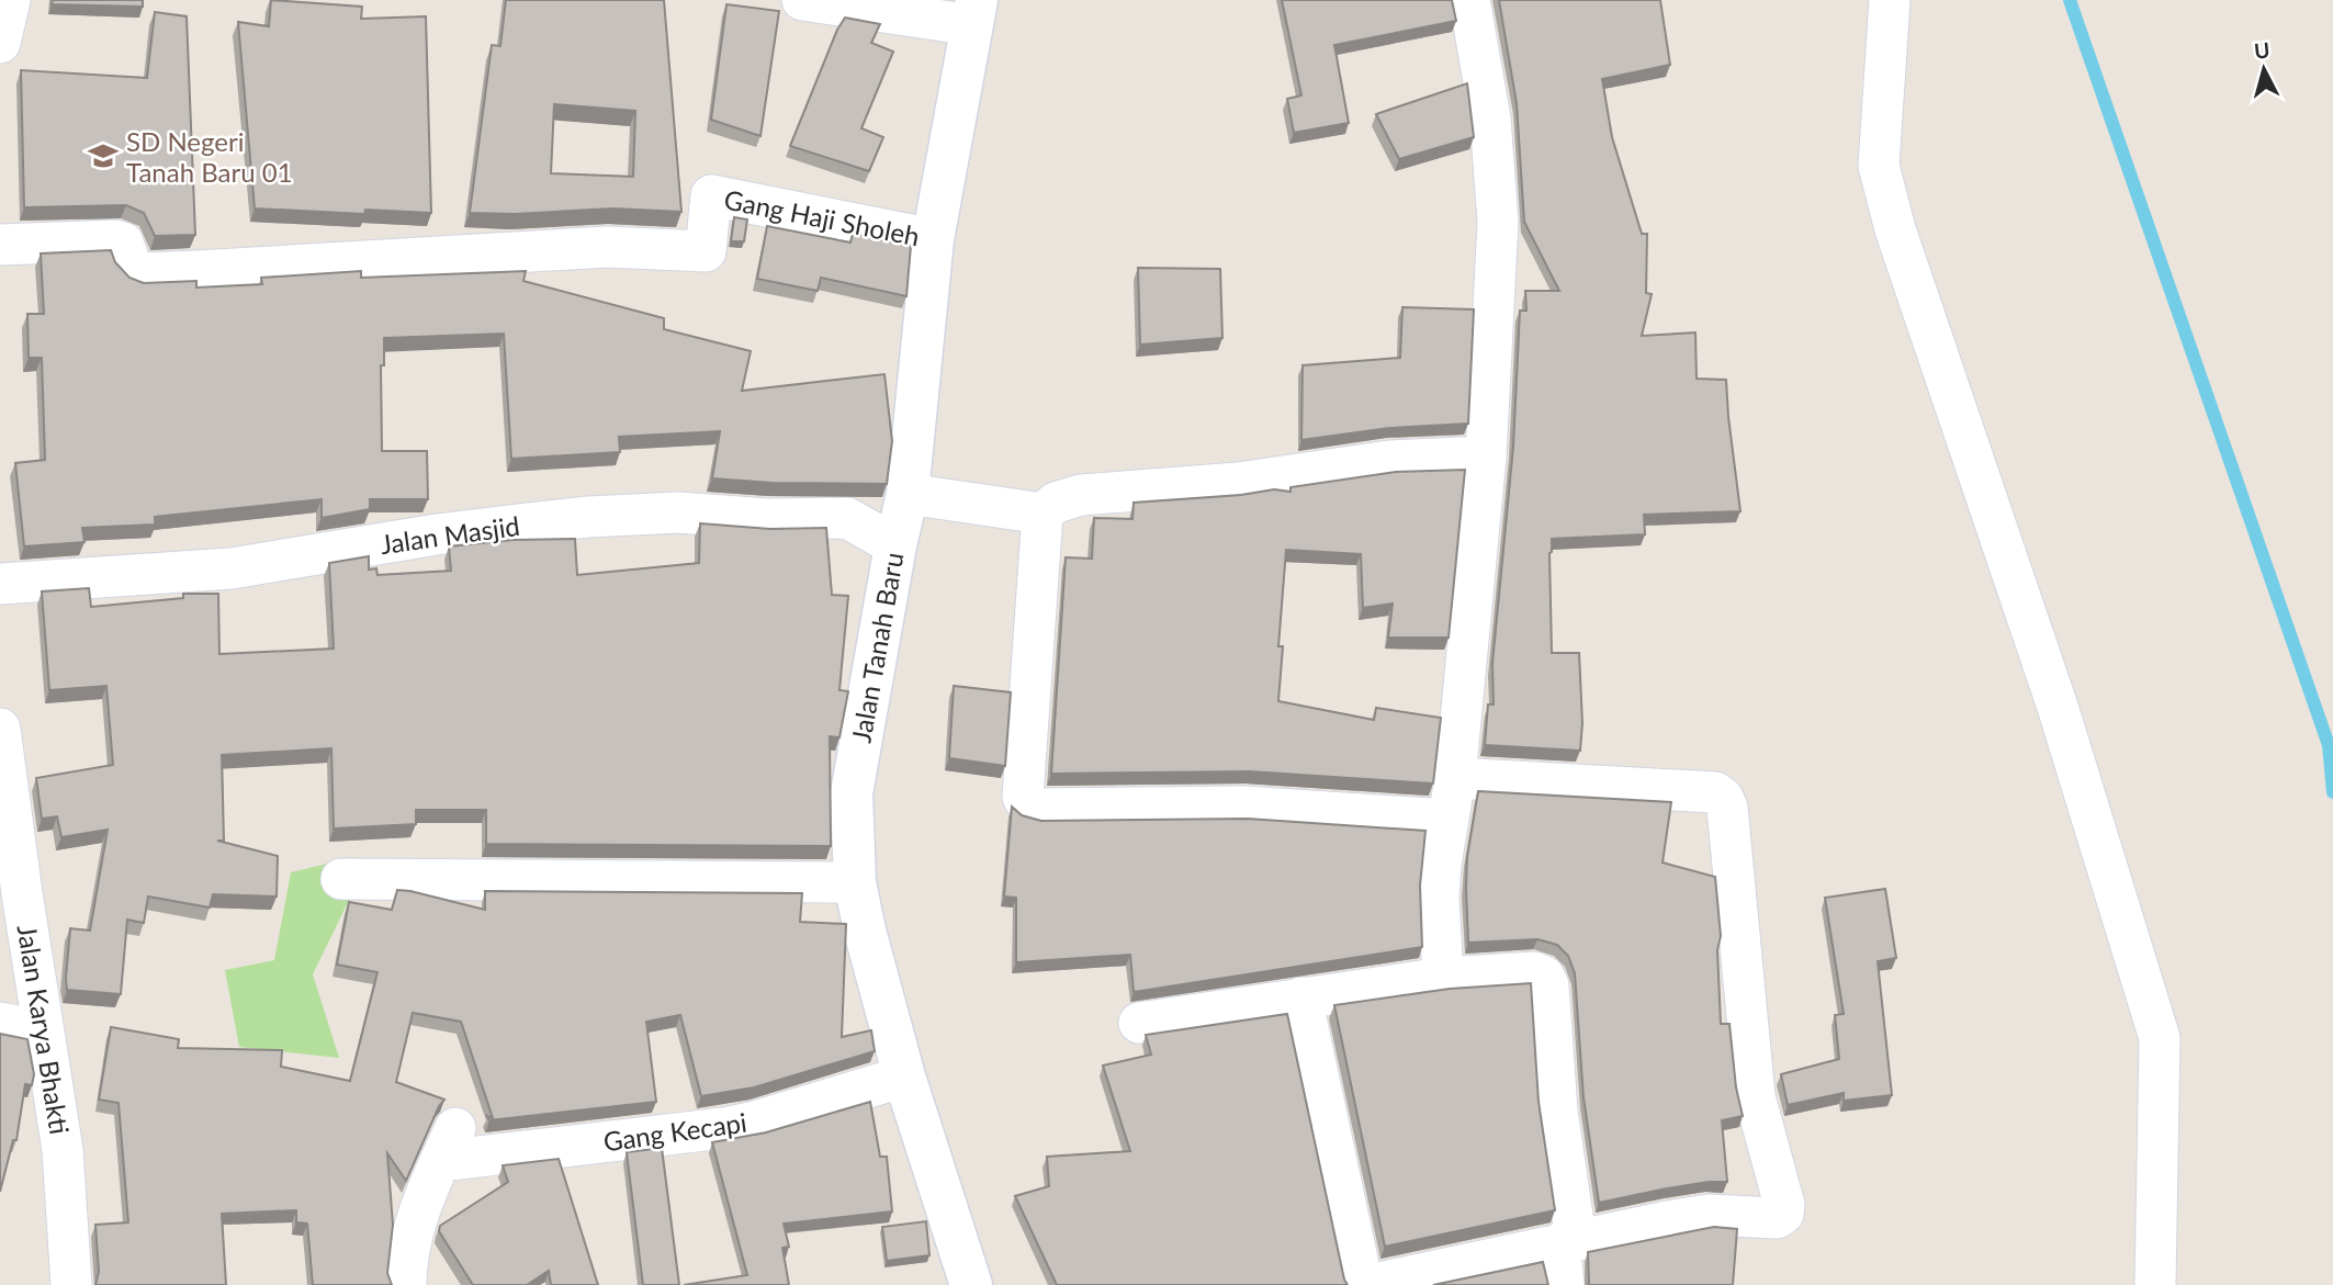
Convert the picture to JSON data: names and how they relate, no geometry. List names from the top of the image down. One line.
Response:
{"streets":{"main road":["Jalan Tanah Baru"],"street":["Gang Haji Sholeh","Jalan Masjid","Jalan Karya Bhakti","Gang Kecapi"]},"crossings":[["Gang Haji Sholeh","Jalan Tanah Baru"],["Jalan Masjid","Jalan Tanah Baru"],["Jalan Tanah Baru","Gang Kecapi"]],"places":{"school or university":["SD Negeri Tanah Baru 01"]},"north":"top"}
